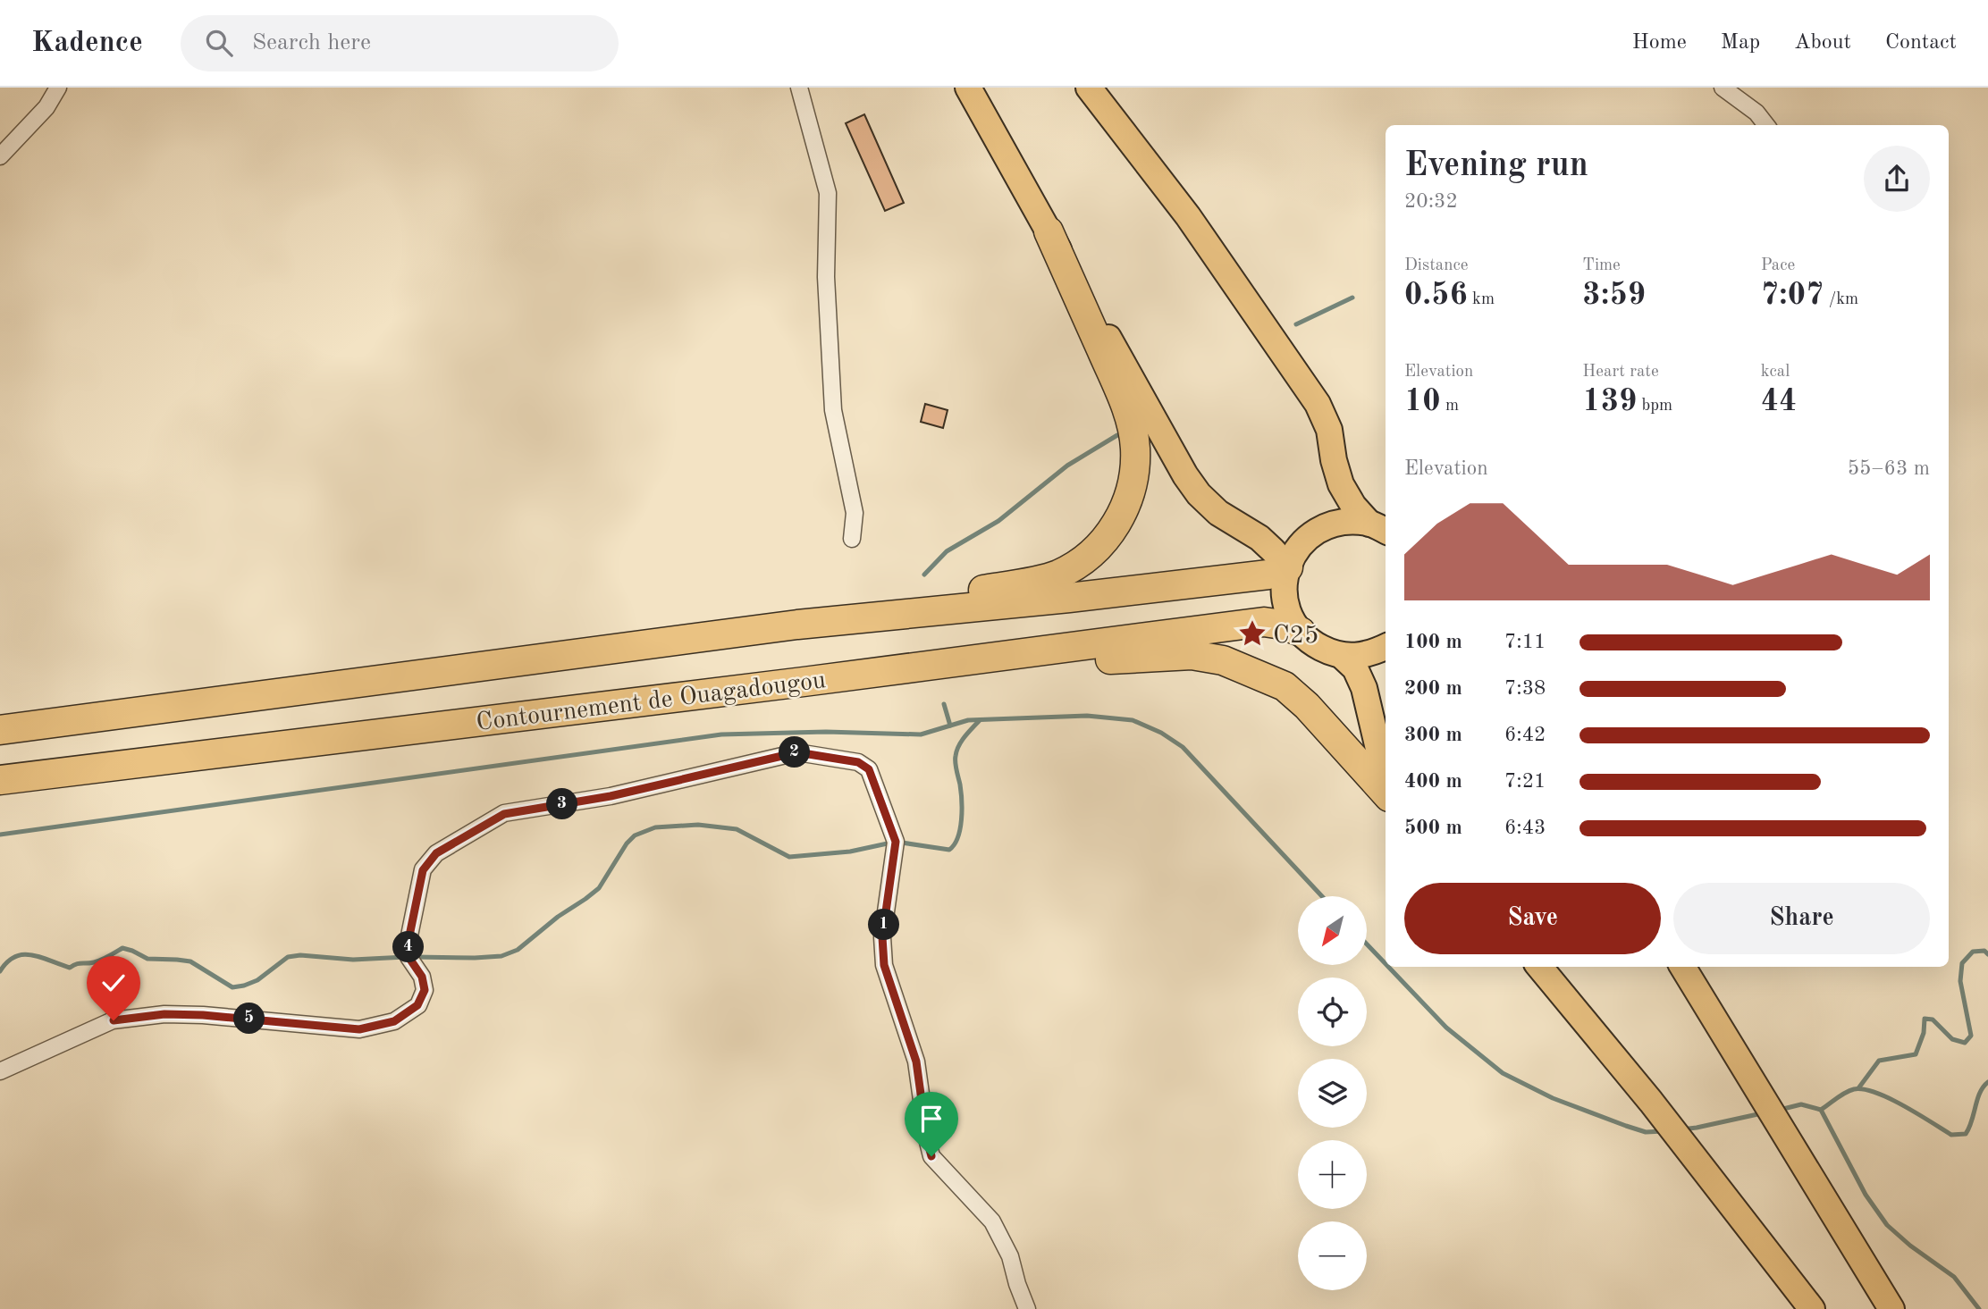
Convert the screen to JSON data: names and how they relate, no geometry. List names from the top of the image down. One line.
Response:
{"streets":{"highway":["Contournement de Ouagadougou"]},"places":{"place":["C25"]},"north":"bottom left","page":{"header":"Kadence","search":"Search here","nav":["Home","Map","About","Contact"],"heading":["Evening run","20:32"],"stats":[["Distance","0.56 km"],["Time","3:59"],["Pace","7:07 /km"],["Elevation","10 m"],["Heart rate","139 bpm"],["kcal","44"]],"chart":["Elevation","55–63 m"],"list":[{"name":"100 m","note":"7:11"},{"name":"200 m","note":"7:38"},{"name":"300 m","note":"6:42"},{"name":"400 m","note":"7:21"},{"name":"500 m","note":"6:43"}],"pins":["2","3","1","4","5"],"buttons":["Save","Share"],"map_buttons":["+","−"]}}
